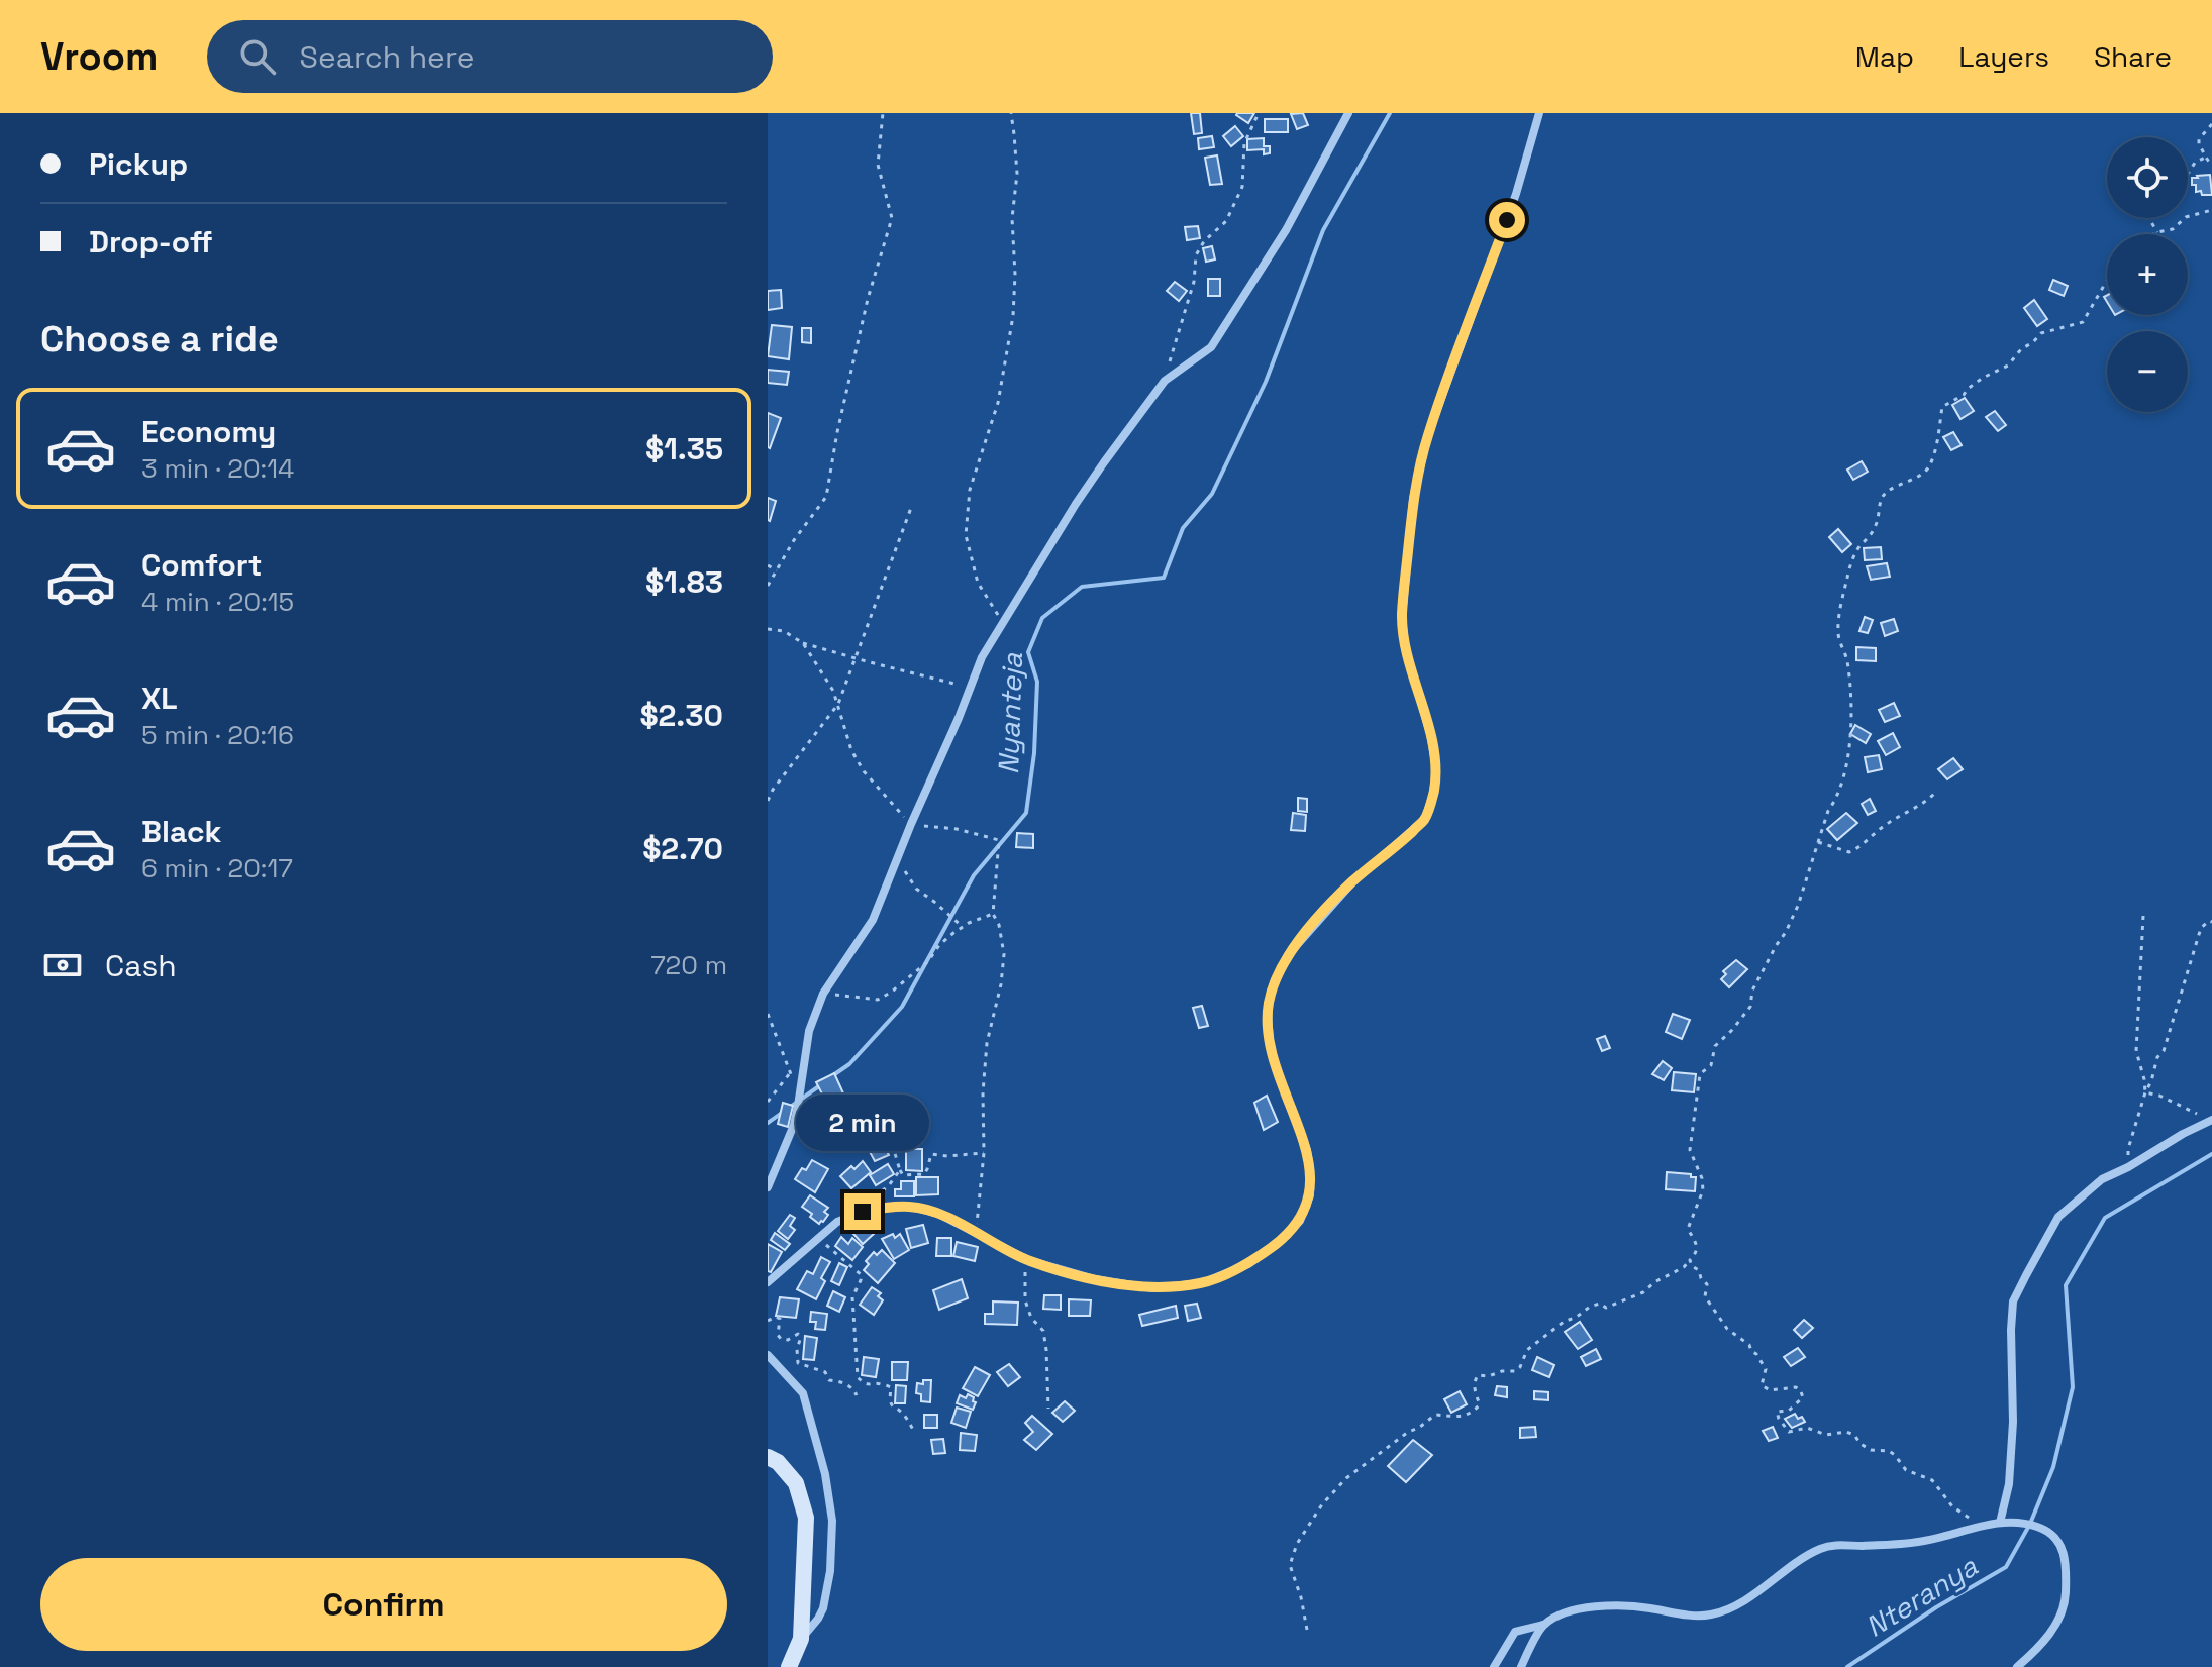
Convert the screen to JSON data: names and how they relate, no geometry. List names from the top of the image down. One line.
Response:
{"water":["Nyanteja","Nteranya"],"page":{"header":"Vroom","search":"Search here","nav":["Map","Layers","Share"],"banner":["Pickup","Drop-off"],"map_buttons":["+","−"],"heading":"Choose a ride","list":[{"name":"Economy","note":"3 min · 20:14","value":"$1.35"},{"name":"Comfort","note":"4 min · 20:15","value":"$1.83"},{"name":"XL","note":"5 min · 20:16","value":"$2.30"},{"name":"Black","note":"6 min · 20:17","value":"$2.70"}],"pay":["Cash","720 m"],"bubble":"2 min","buttons":"Confirm"}}
